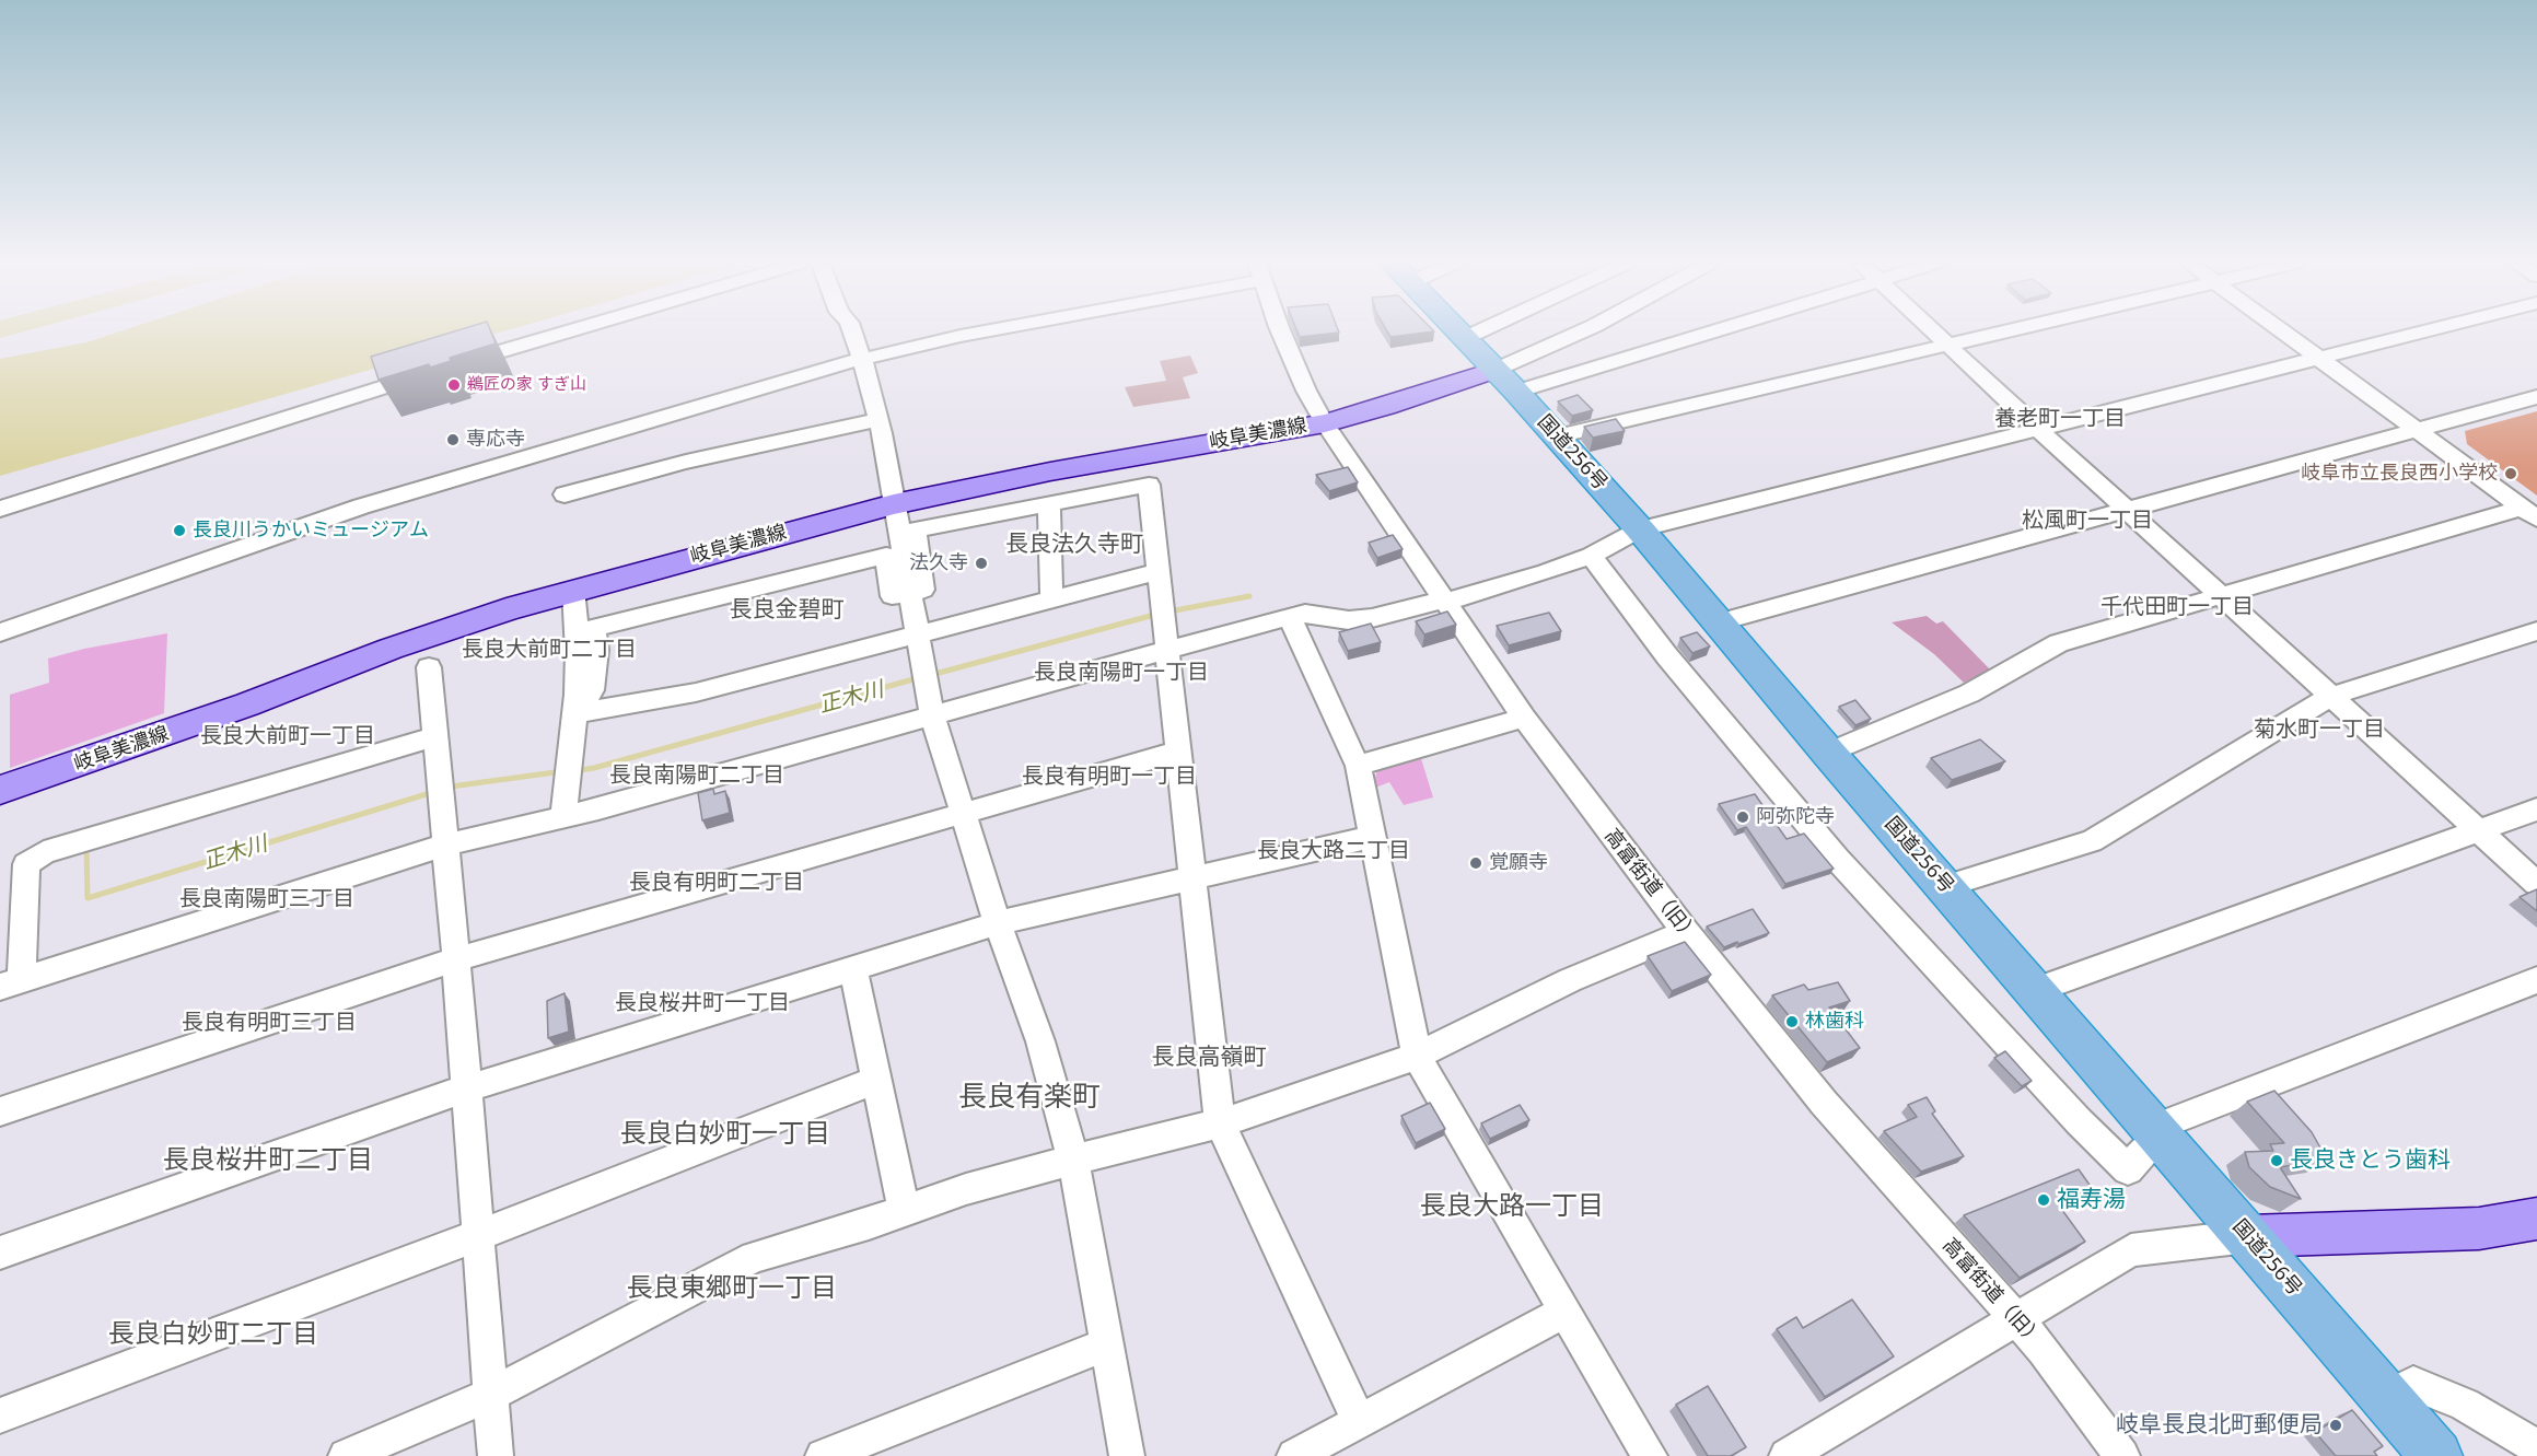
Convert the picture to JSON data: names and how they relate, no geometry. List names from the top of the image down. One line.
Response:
{"streets":{"highway":["国道256号"],"main road":["岐阜美濃線"],"street":["高富街道（旧）"]},"crossings":[["岐阜美濃線","国道256号"],["岐阜美濃線","高富街道（旧）"]],"districts":["養老町一丁目","松風町一丁目","長良法久寺町","千代田町一丁目","長良金碧町","長良大前町二丁目","長良南陽町一丁目","菊水町一丁目","長良大前町一丁目","長良南陽町二丁目","長良有明町一丁目","長良大路二丁目","長良有明町二丁目","長良南陽町三丁目","長良桜井町一丁目","長良有明町三丁目","長良高嶺町","長良有楽町","長良白妙町一丁目","長良桜井町二丁目","長良大路一丁目","長良東郷町一丁目","長良白妙町二丁目"],"water":["正木川"],"places":["鵜匠の家 すぎ山","専応寺","岐阜市立長良西小学校","長良川うかいミュージアム","法久寺","阿弥陀寺","覚願寺","林歯科","長良きとう歯科","福寿湯","岐阜長良北町郵便局"]}
